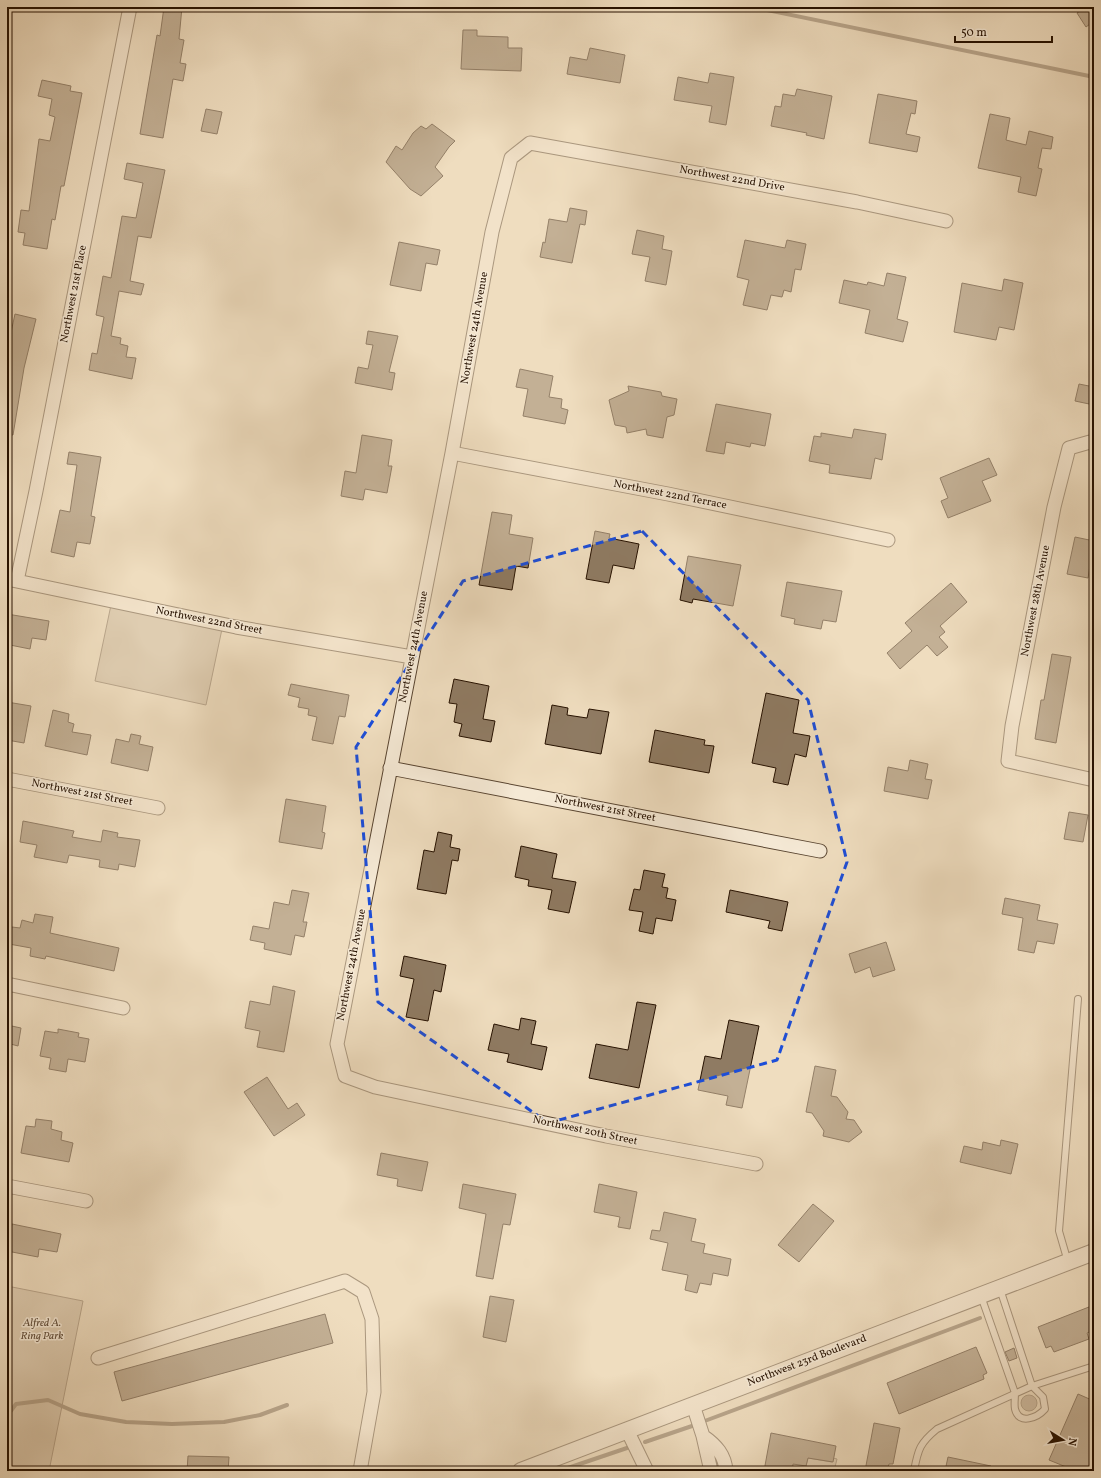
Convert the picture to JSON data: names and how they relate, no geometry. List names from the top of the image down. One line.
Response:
{"streets":{"street":["Northwest 22nd Drive","Northwest 21st Place","Northwest 24th Avenue","Northwest 22nd Terrace","Northwest 28th Avenue","Northwest 22nd Street","Northwest 21st Street","Northwest 20th Street","Northwest 23rd Boulevard"]},"crossings":[["Northwest 22nd Drive","Northwest 24th Avenue"],["Northwest 21st Place","Northwest 22nd Street"],["Northwest 24th Avenue","Northwest 22nd Terrace"],["Northwest 24th Avenue","Northwest 22nd Street"],["Northwest 24th Avenue","Northwest 21st Street"],["Northwest 24th Avenue","Northwest 20th Street"]],"parks":["Alfred A. Ring Park"],"scale_bar":"50 m","north":"right"}
